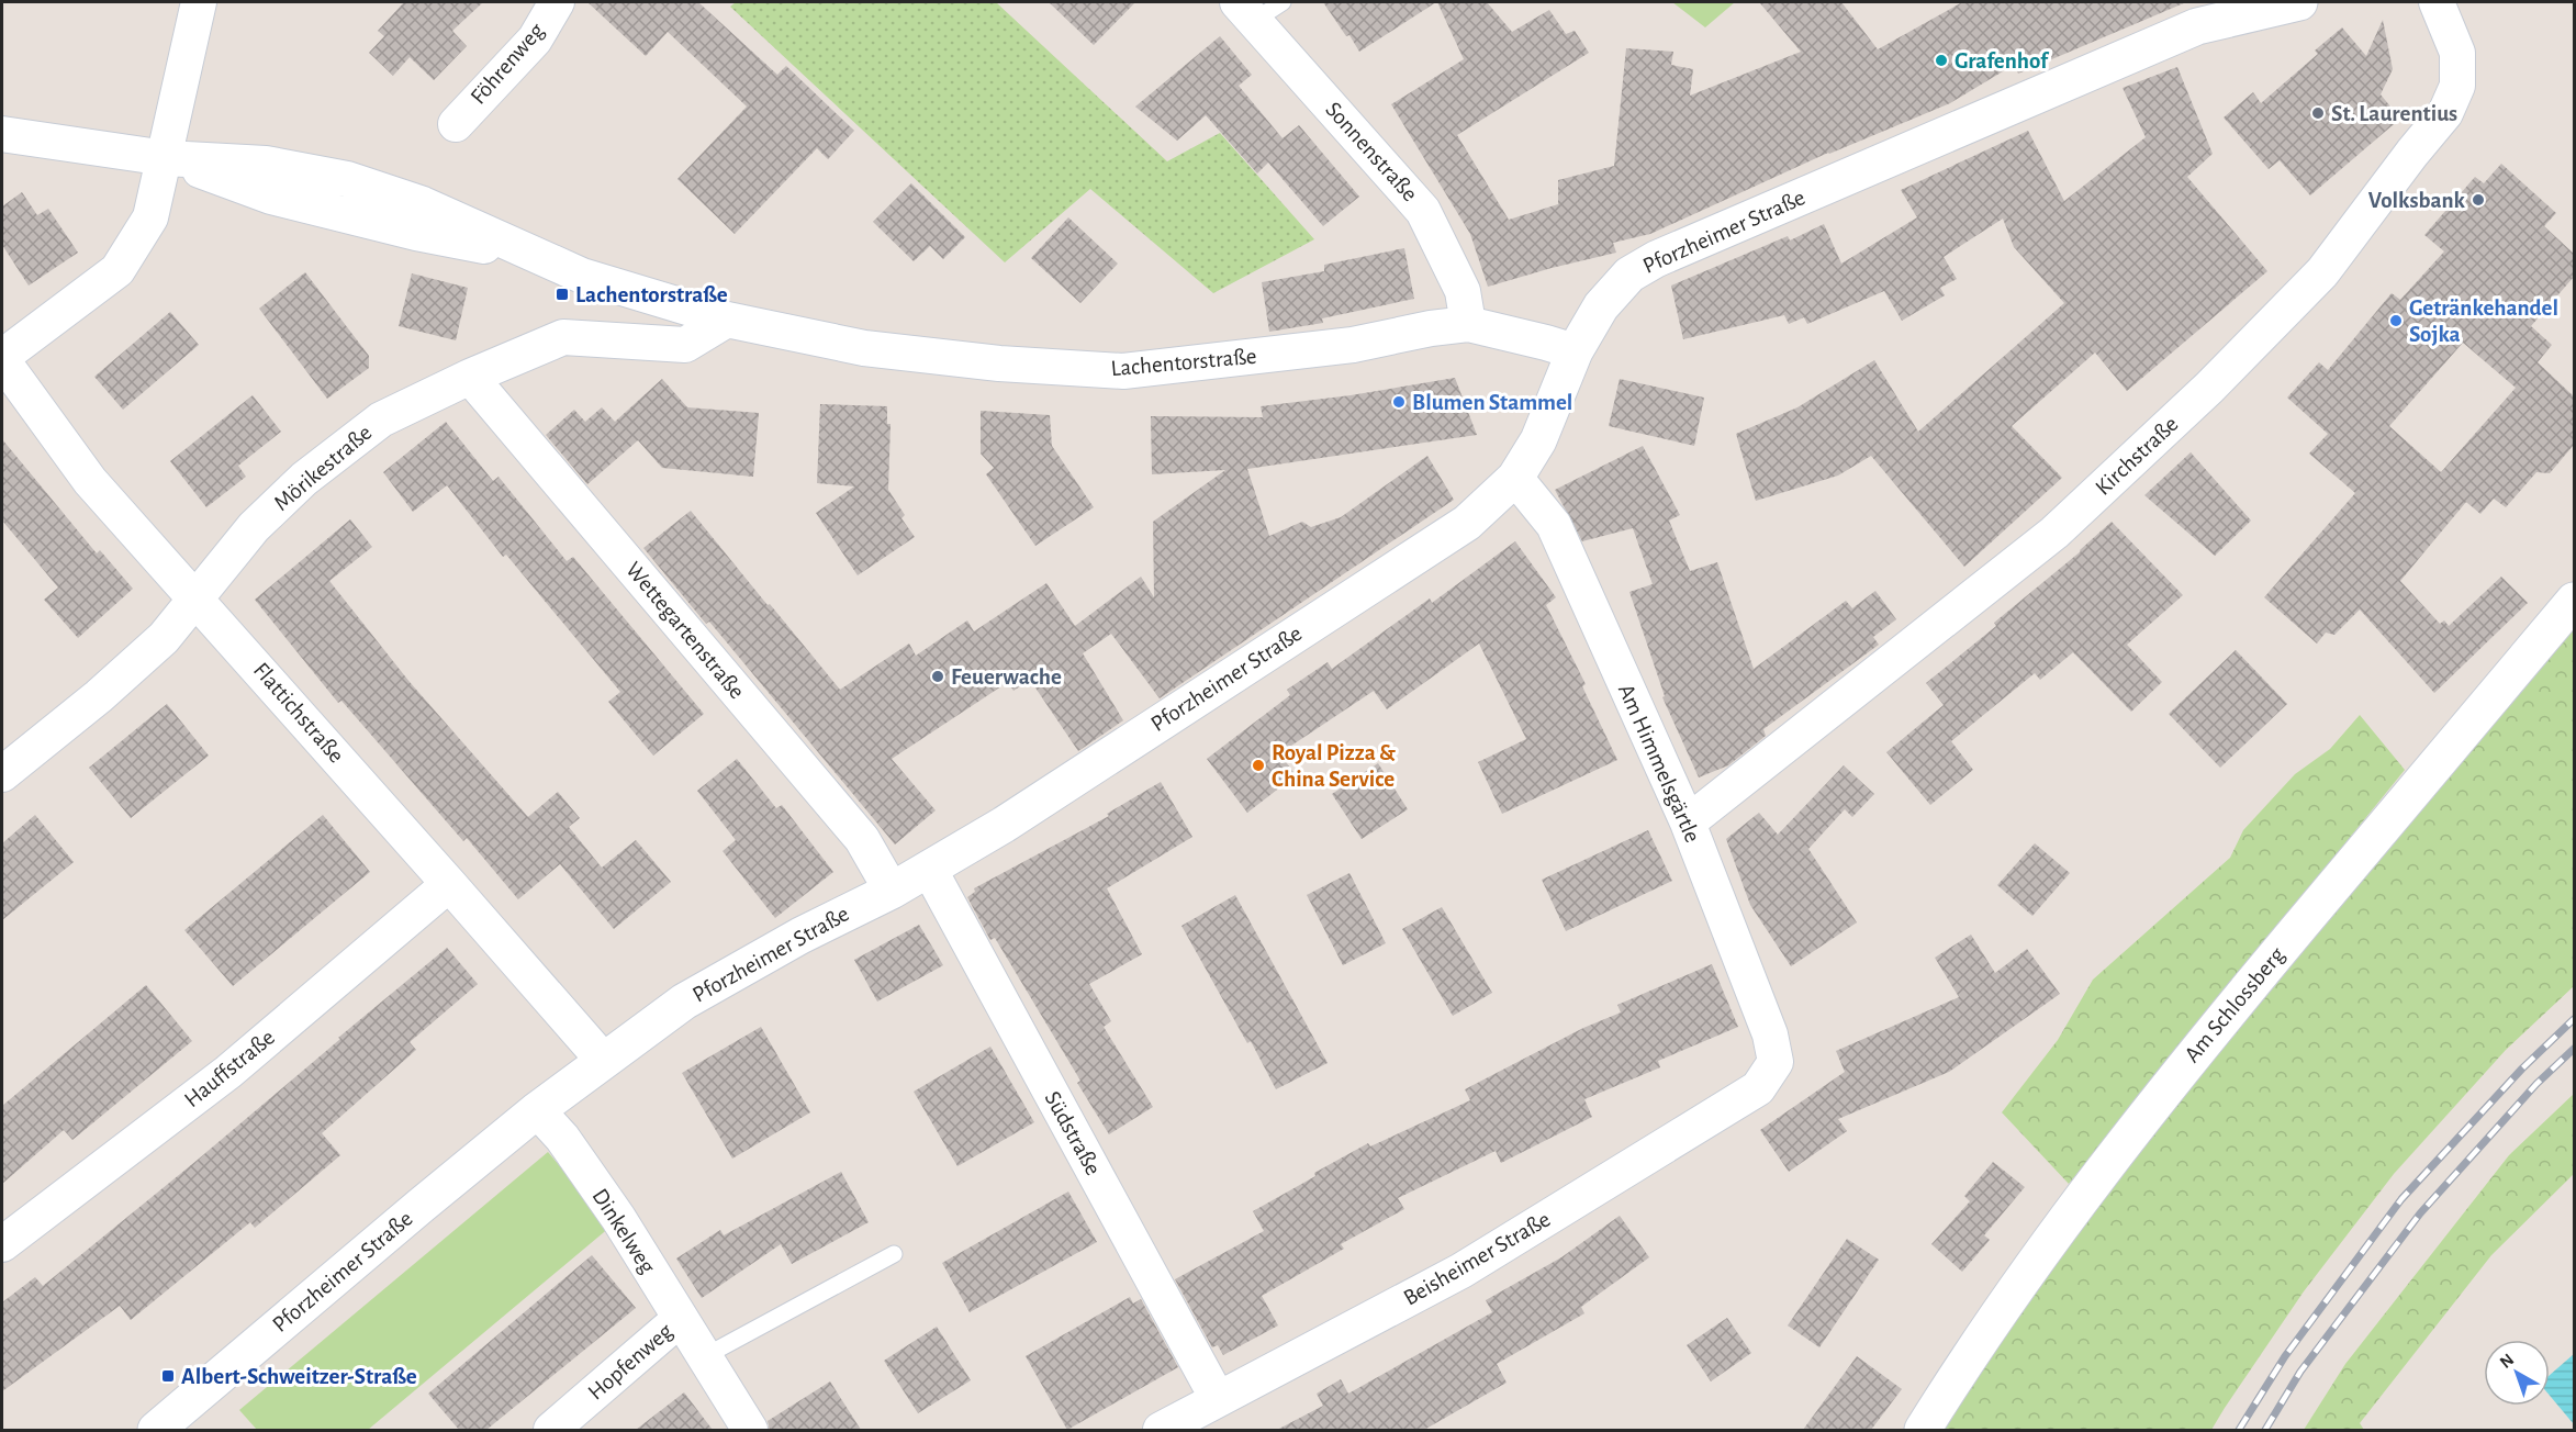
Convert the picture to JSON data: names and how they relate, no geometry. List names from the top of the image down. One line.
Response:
{"streets":{"street":["Föhrenweg","Sonnenstraße","Pforzheimer Straße","Lachentorstraße","Kirchstraße","Mörikestraße","Wettegartenstraße","Flattichstraße","Am Himmelsgärtle","Am Schlossberg","Hauffstraße","Südstraße","Dinkelweg","Beisheimer Straße","Hopfenweg"]},"crossings":[["Sonnenstraße","Lachentorstraße"],["Pforzheimer Straße","Lachentorstraße"],["Pforzheimer Straße","Wettegartenstraße"],["Pforzheimer Straße","Flattichstraße"],["Pforzheimer Straße","Am Himmelsgärtle"],["Pforzheimer Straße","Südstraße"],["Pforzheimer Straße","Dinkelweg"],["Lachentorstraße","Mörikestraße"],["Kirchstraße","Am Himmelsgärtle"],["Mörikestraße","Wettegartenstraße"],["Mörikestraße","Flattichstraße"],["Flattichstraße","Hauffstraße"],["Am Himmelsgärtle","Beisheimer Straße"],["Südstraße","Beisheimer Straße"],["Dinkelweg","Hopfenweg"]],"places":{"other":["Grafenhof","St. Laurentius","Volksbank","Getränkehandel Sojka","Blumen Stammel","Feuerwache","Royal Pizza & China Service"],"transit":["Lachentorstraße","Albert-Schweitzer-Straße"]},"north":"top left"}
